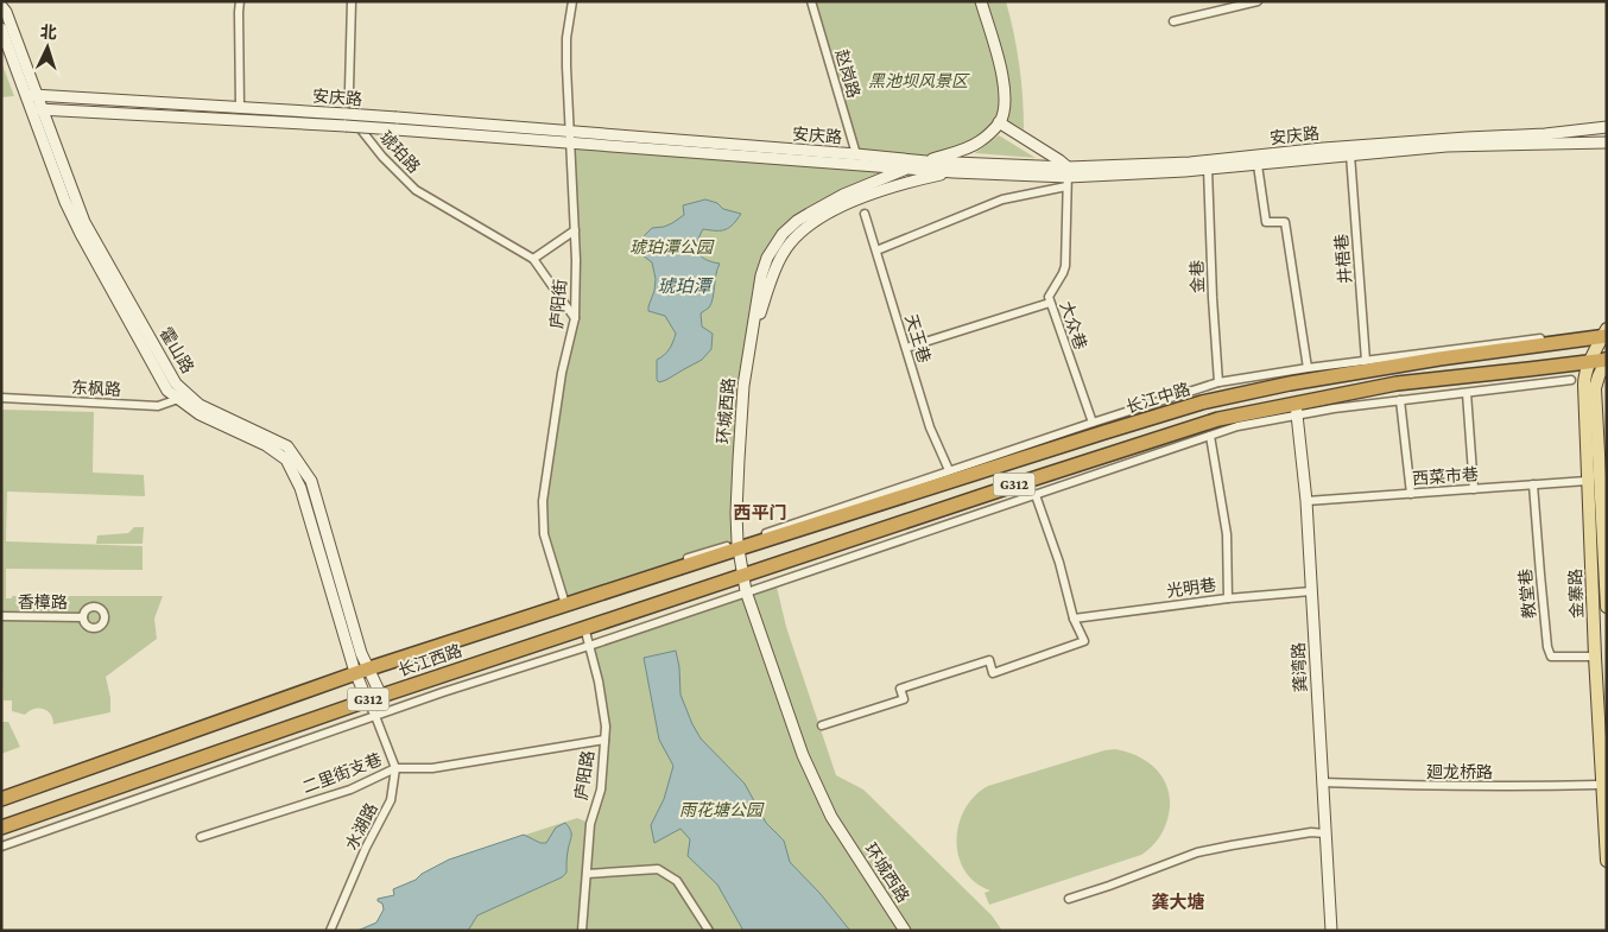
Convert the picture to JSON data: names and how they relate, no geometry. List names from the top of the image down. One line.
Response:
{"streets":{"highway":["长江中路","G312","长江西路"],"main road":["安庆路","霍山路","环城西路","金寨路","龚湾路"],"street":["赵岗路","琥珀路","井梧巷","金巷","庐阳街","大众巷","天王巷","东枫路","西菜市巷","光明巷","教堂巷","香樟路","廻龙桥路","二里街支巷","庐阳路","水湖路"]},"crossings":[["赵岗路","安庆路"],["安庆路","井梧巷"],["安庆路","金巷"],["安庆路","庐阳街"],["安庆路","大众巷"],["安庆路","霍山路"],["安庆路","环城西路"],["庐阳街","长江西路"],["霍山路","东枫路"],["霍山路","长江西路"],["霍山路","水湖路"],["长江中路","环城西路"],["长江中路","金寨路"],["长江中路","长江西路"],["环城西路","G312"],["环城西路","长江西路"],["西菜市巷","教堂巷"],["西菜市巷","金寨路"],["西菜市巷","龚湾路"],["G312","金寨路"],["G312","长江西路"],["G312","龚湾路"],["光明巷","龚湾路"],["教堂巷","金寨路"],["长江西路","庐阳路"],["长江西路","水湖路"],["龚湾路","廻龙桥路"],["二里街支巷","庐阳路"],["二里街支巷","水湖路"]],"districts":["西平门","龚大塘"],"water":["琥珀潭"],"parks":["黑池坝风景区","琥珀潭公园","雨花塘公园"],"north":"top"}
